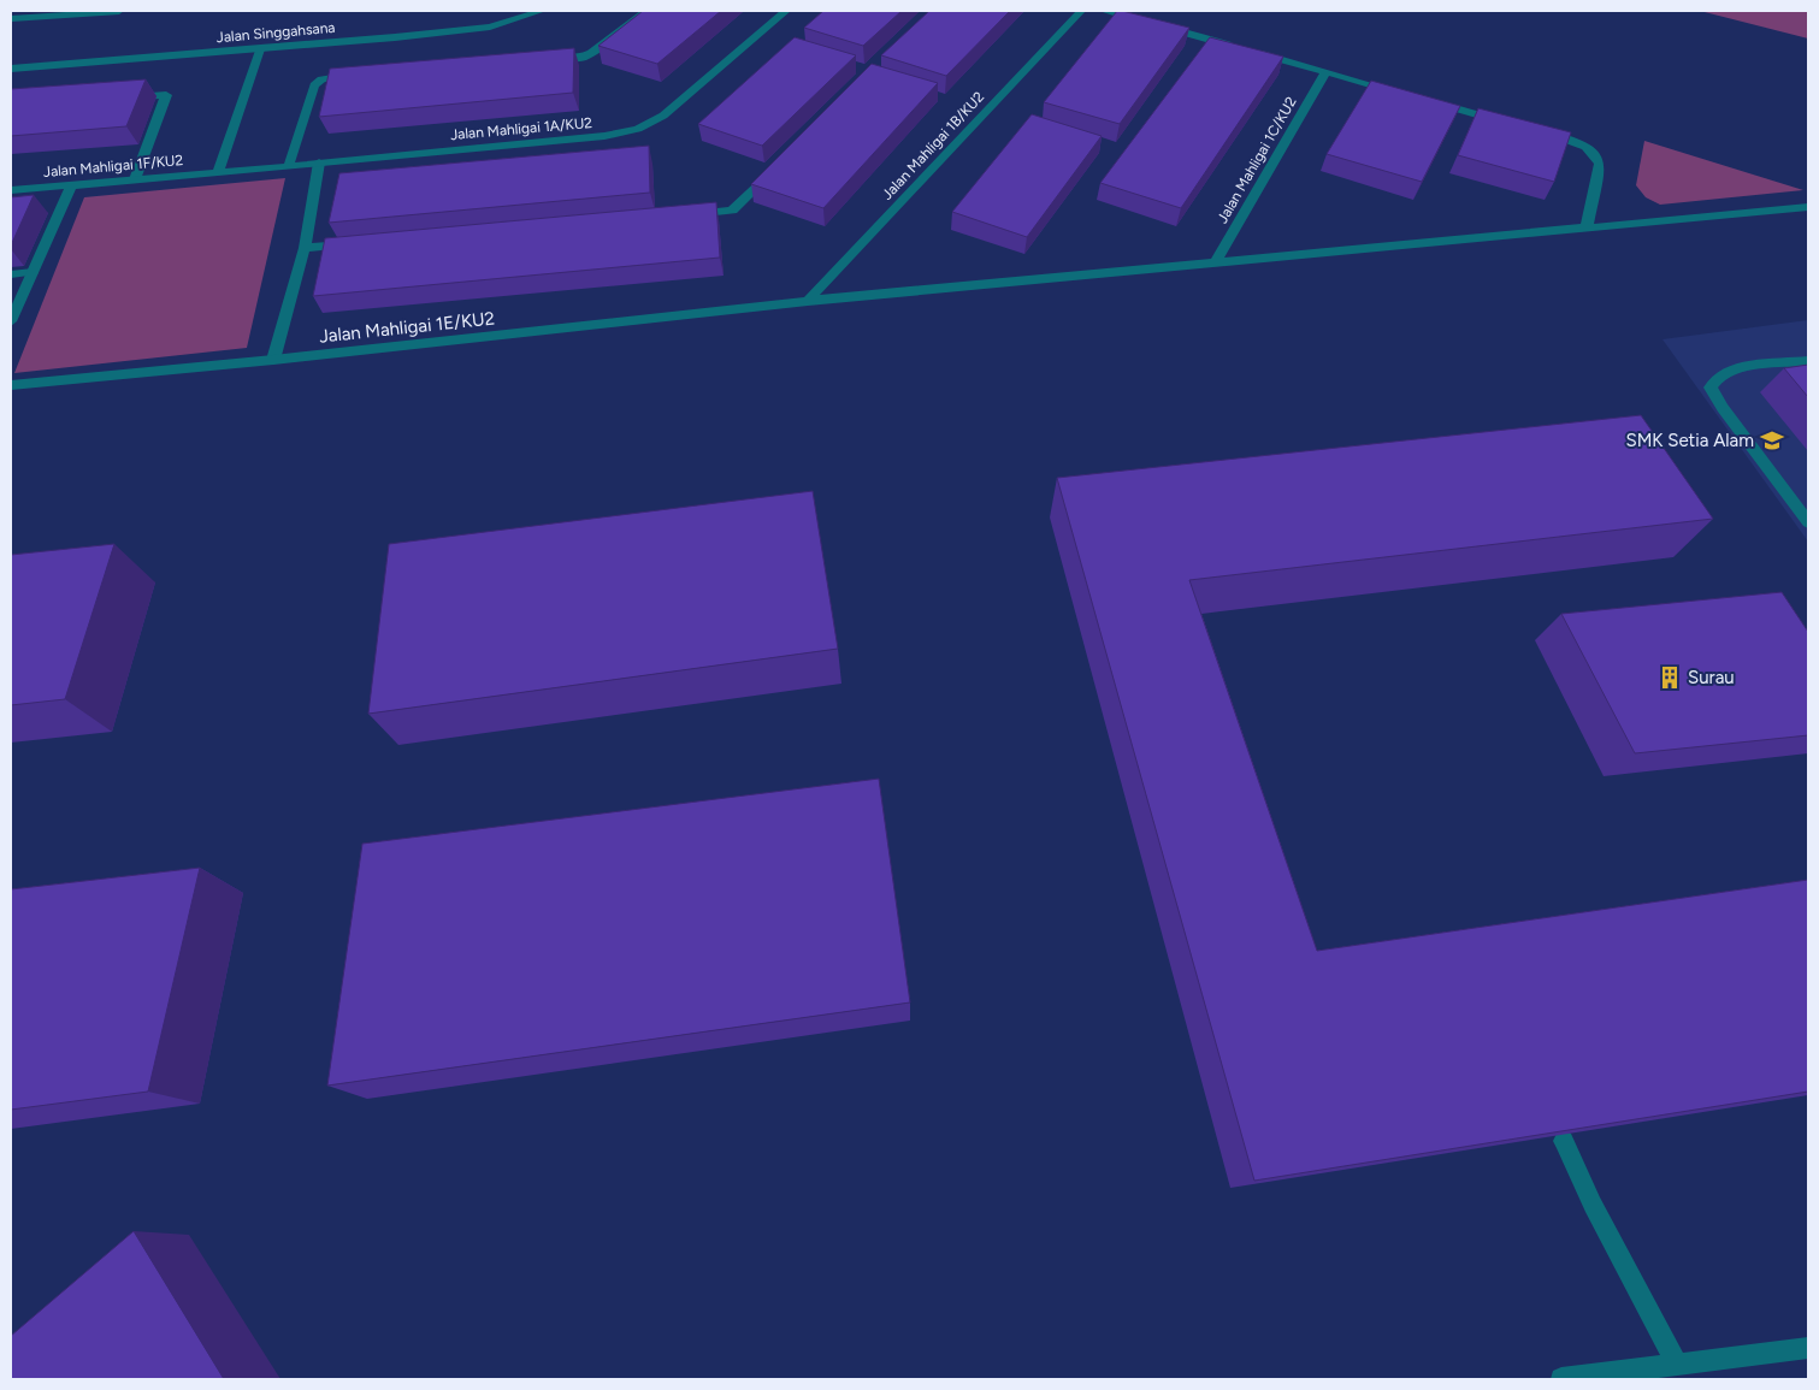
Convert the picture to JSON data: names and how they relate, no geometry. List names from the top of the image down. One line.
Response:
{"streets":{"street":["Jalan Singgahsana","Jalan Mahligai 1A/KU2","Jalan Mahligai 1B/KU2","Jalan Mahligai 1C/KU2","Jalan Mahligai 1F/KU2","Jalan Mahligai 1E/KU2"]},"crossings":[["Jalan Mahligai 1A/KU2","Jalan Mahligai 1F/KU2"],["Jalan Mahligai 1B/KU2","Jalan Mahligai 1E/KU2"],["Jalan Mahligai 1C/KU2","Jalan Mahligai 1E/KU2"]],"places":{"school or university":["SMK Setia Alam"],"building":["Surau"]}}
